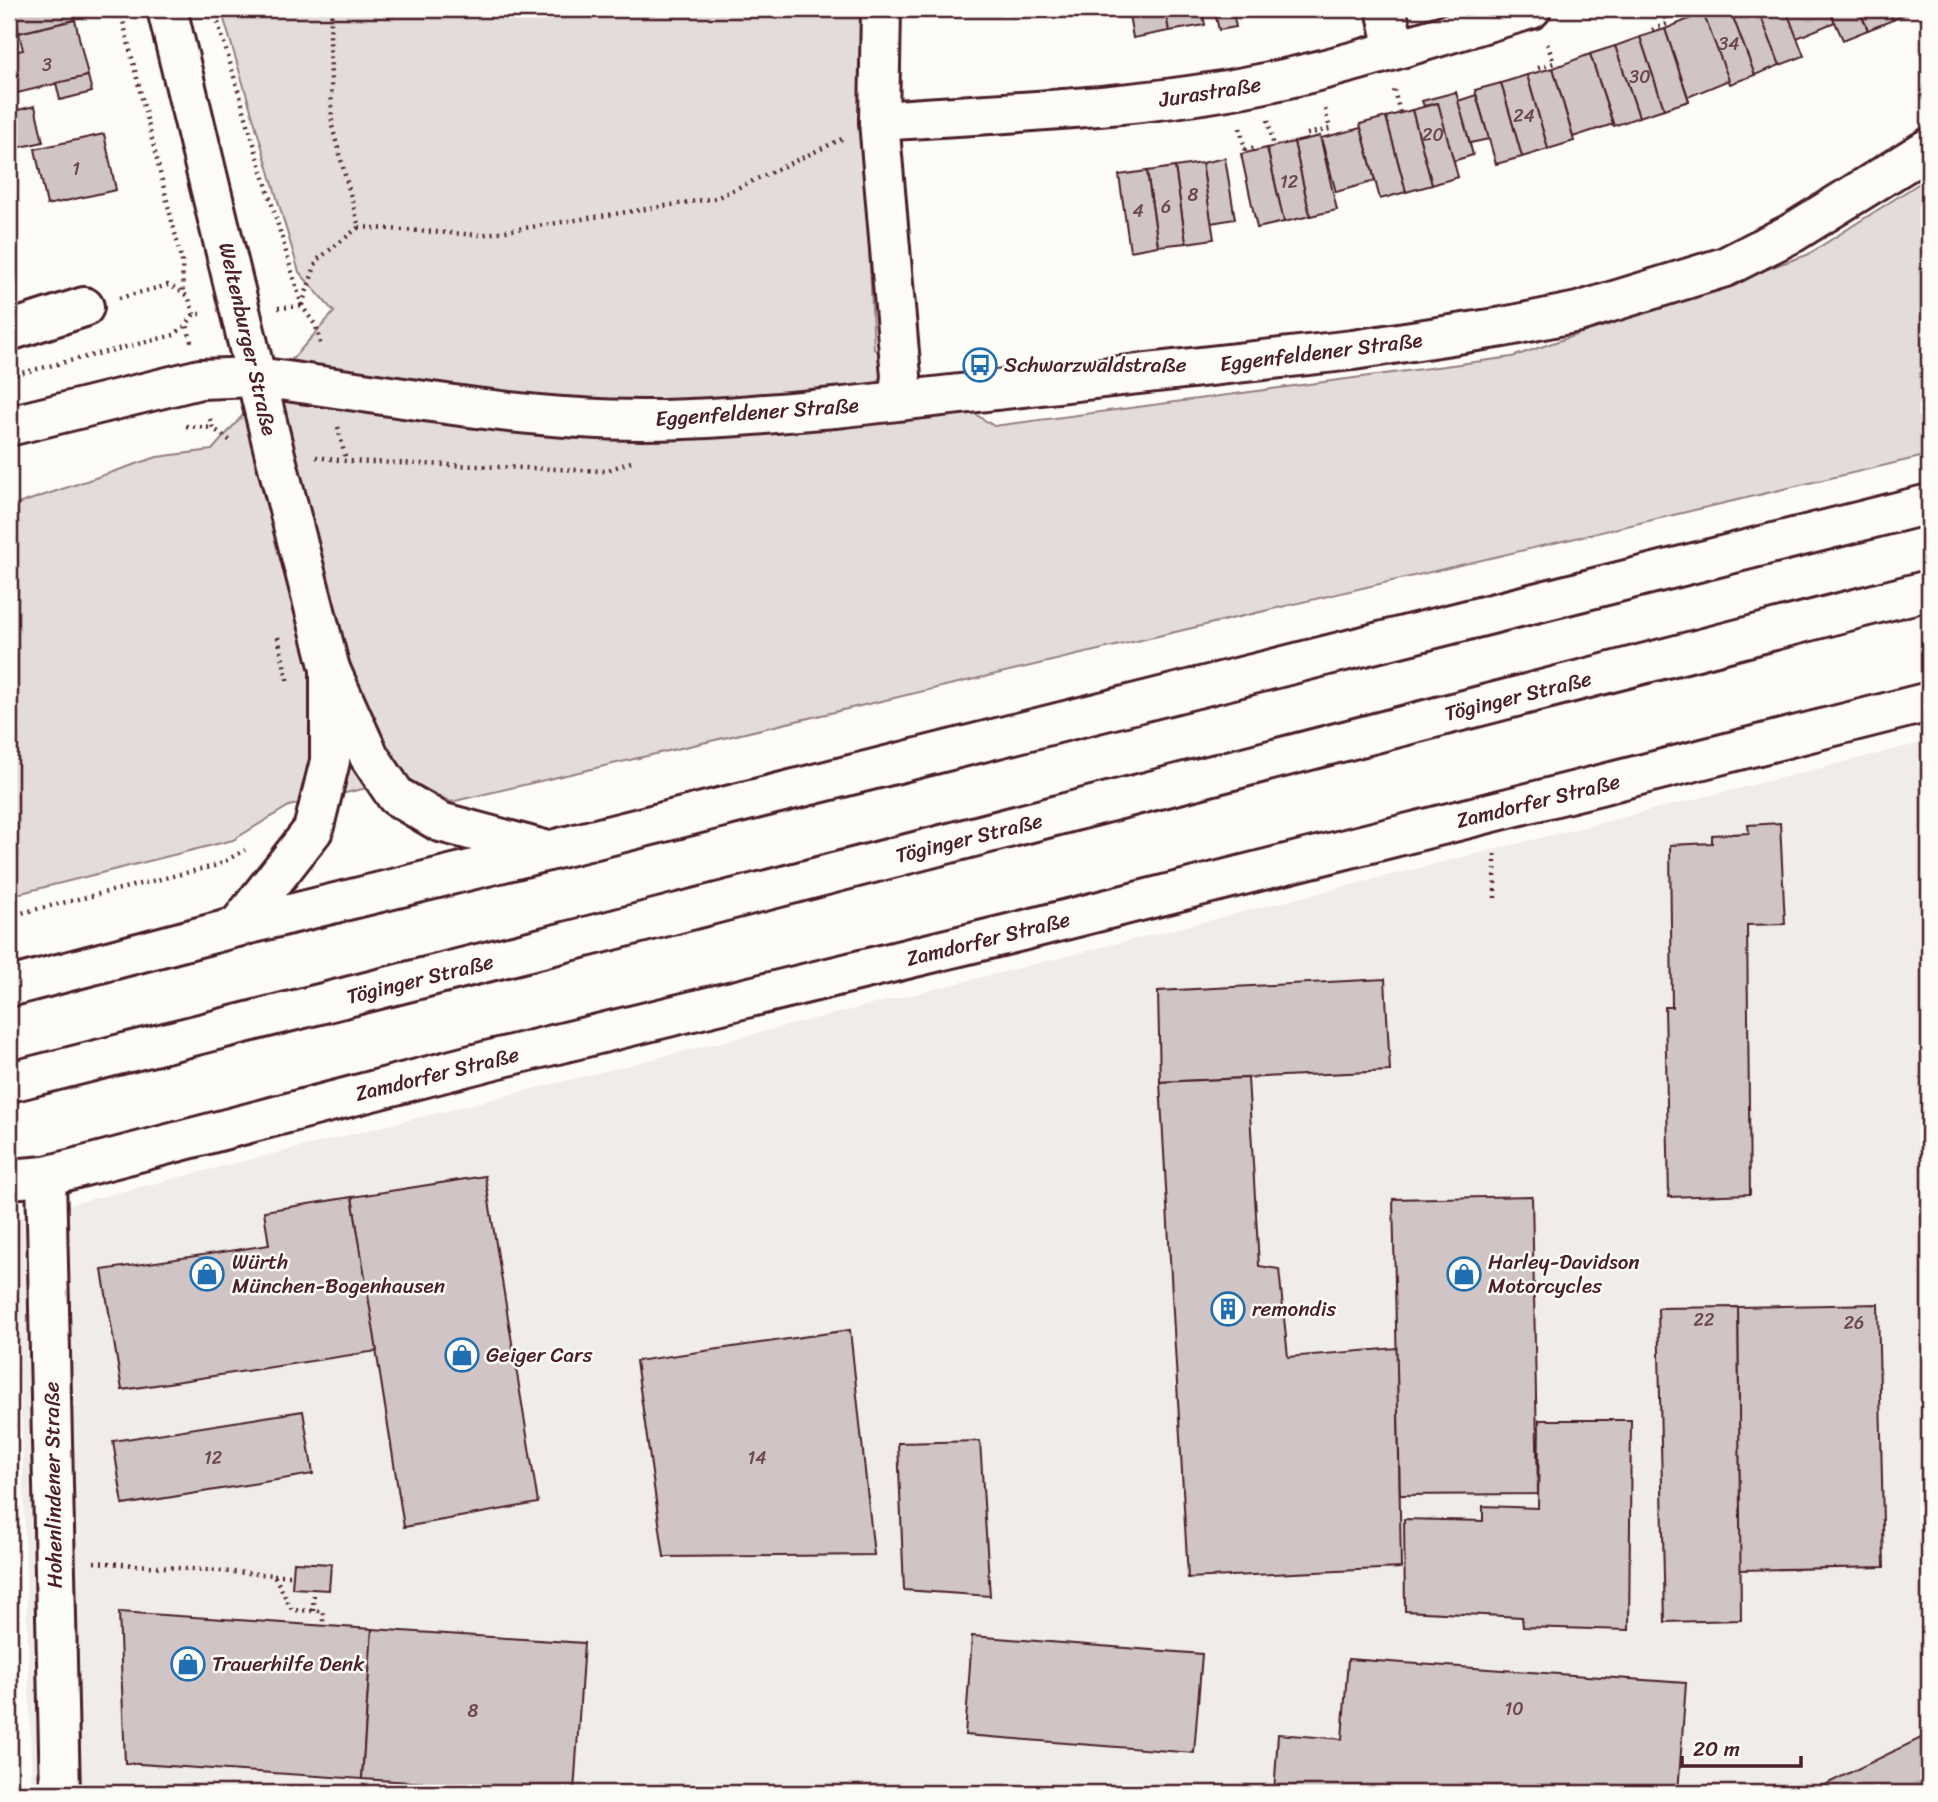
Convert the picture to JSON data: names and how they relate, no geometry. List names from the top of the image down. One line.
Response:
{"streets":{"main road":["Jurastraße","Weltenburger Straße","Eggenfeldener Straße","Töginger Straße","Zamdorfer Straße","Hohenlindener Straße"]},"crossings":[["Weltenburger Straße","Eggenfeldener Straße"],["Zamdorfer Straße","Hohenlindener Straße"]],"places":{"bus stop":["Schwarzwaldstraße"],"shop":["Würth München-Bogenhausen","Harley-Davidson Motorcycles","Geiger Cars","Trauerhilfe Denk"],"building":["remondis"]},"house_numbers":["34","3","30","24","20","1","12","8","6","4","22","26","12","14","10","8"],"scale_bar":"20 m"}
